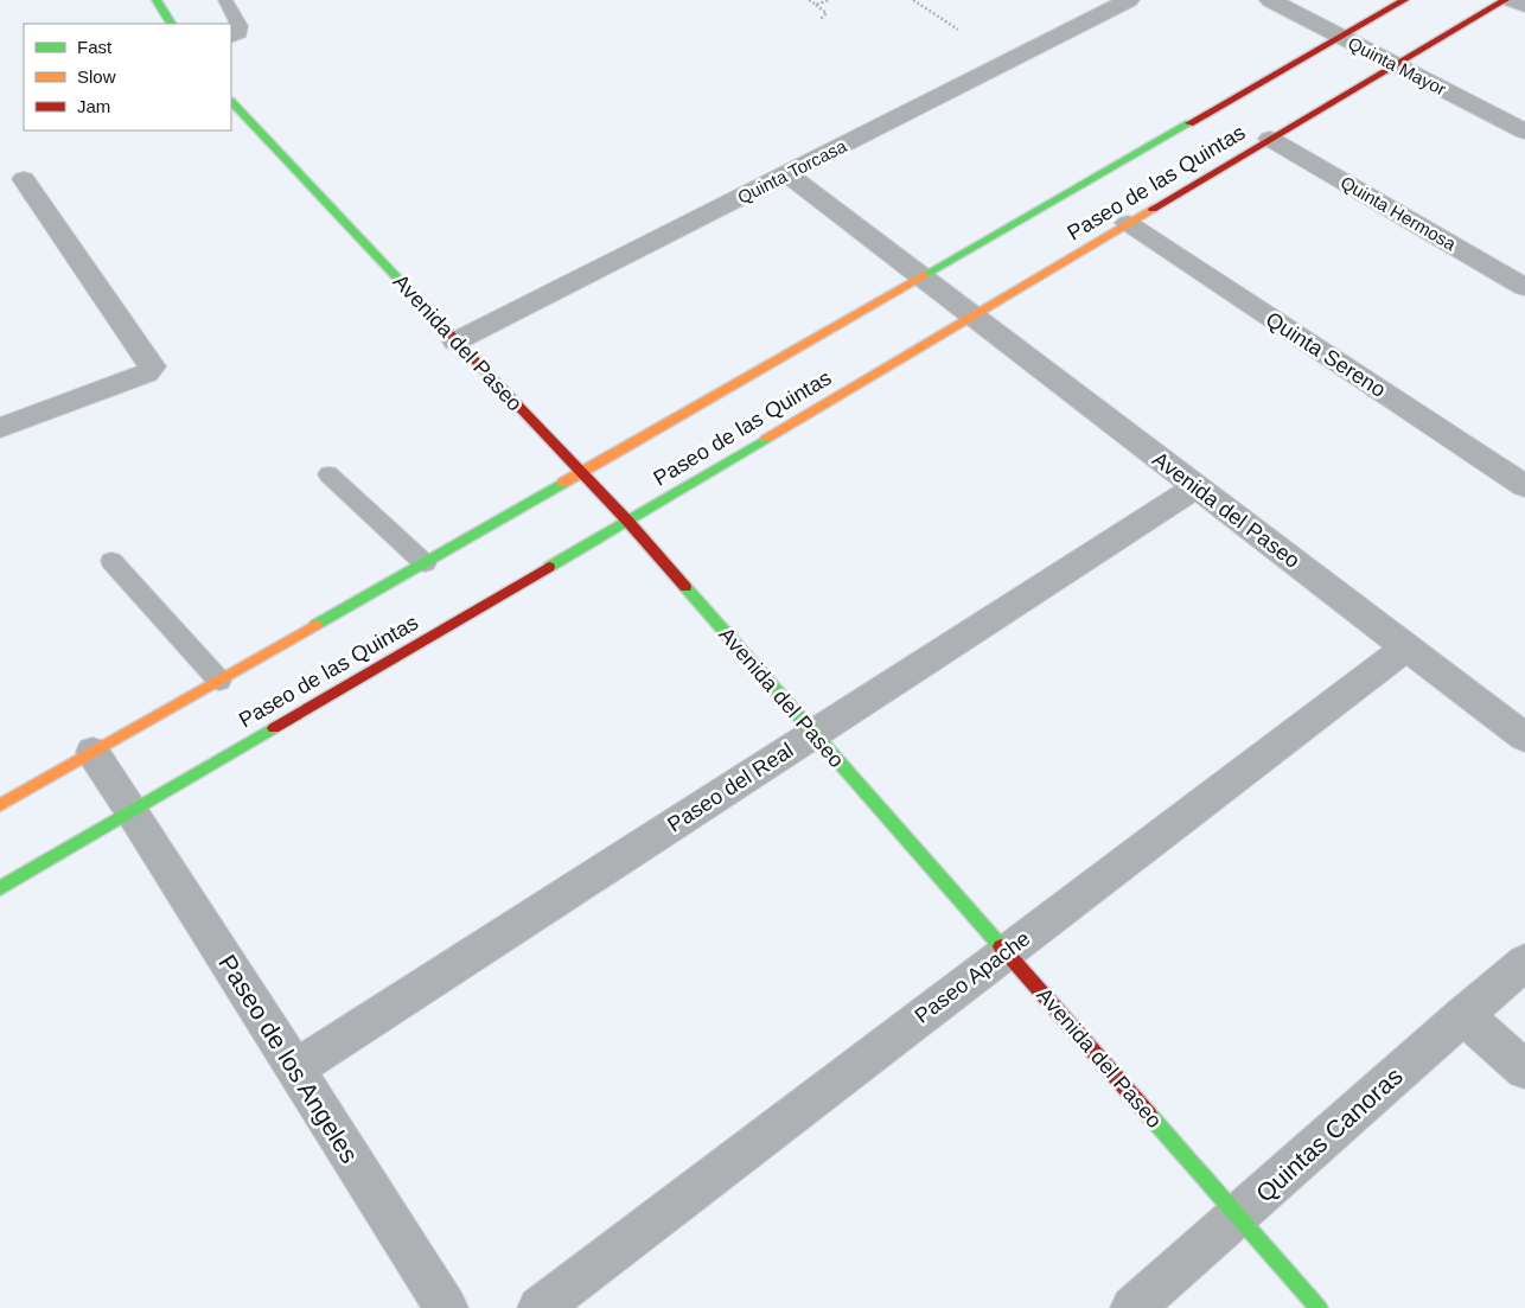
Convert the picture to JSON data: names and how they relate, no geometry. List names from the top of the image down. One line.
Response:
{"streets":{"main road":["Paseo de las Quintas","Avenida del Paseo"],"street":["Quinta Mayor","Quinta Torcasa","Quinta Hermosa","Quinta Sereno","Paseo del Real","Paseo Apache","Paseo de los Angeles","Quintas Canoras"]},"crossings":[["Quinta Mayor","Paseo de las Quintas"],["Quinta Torcasa","Avenida del Paseo"],["Paseo de las Quintas","Quinta Hermosa"],["Paseo de las Quintas","Avenida del Paseo"],["Paseo de las Quintas","Quinta Sereno"],["Paseo de las Quintas","Paseo de los Angeles"],["Avenida del Paseo","Paseo del Real"],["Avenida del Paseo","Paseo Apache"],["Avenida del Paseo","Quintas Canoras"],["Paseo del Real","Paseo de los Angeles"]],"legend":["Fast","Slow","Jam"]}
